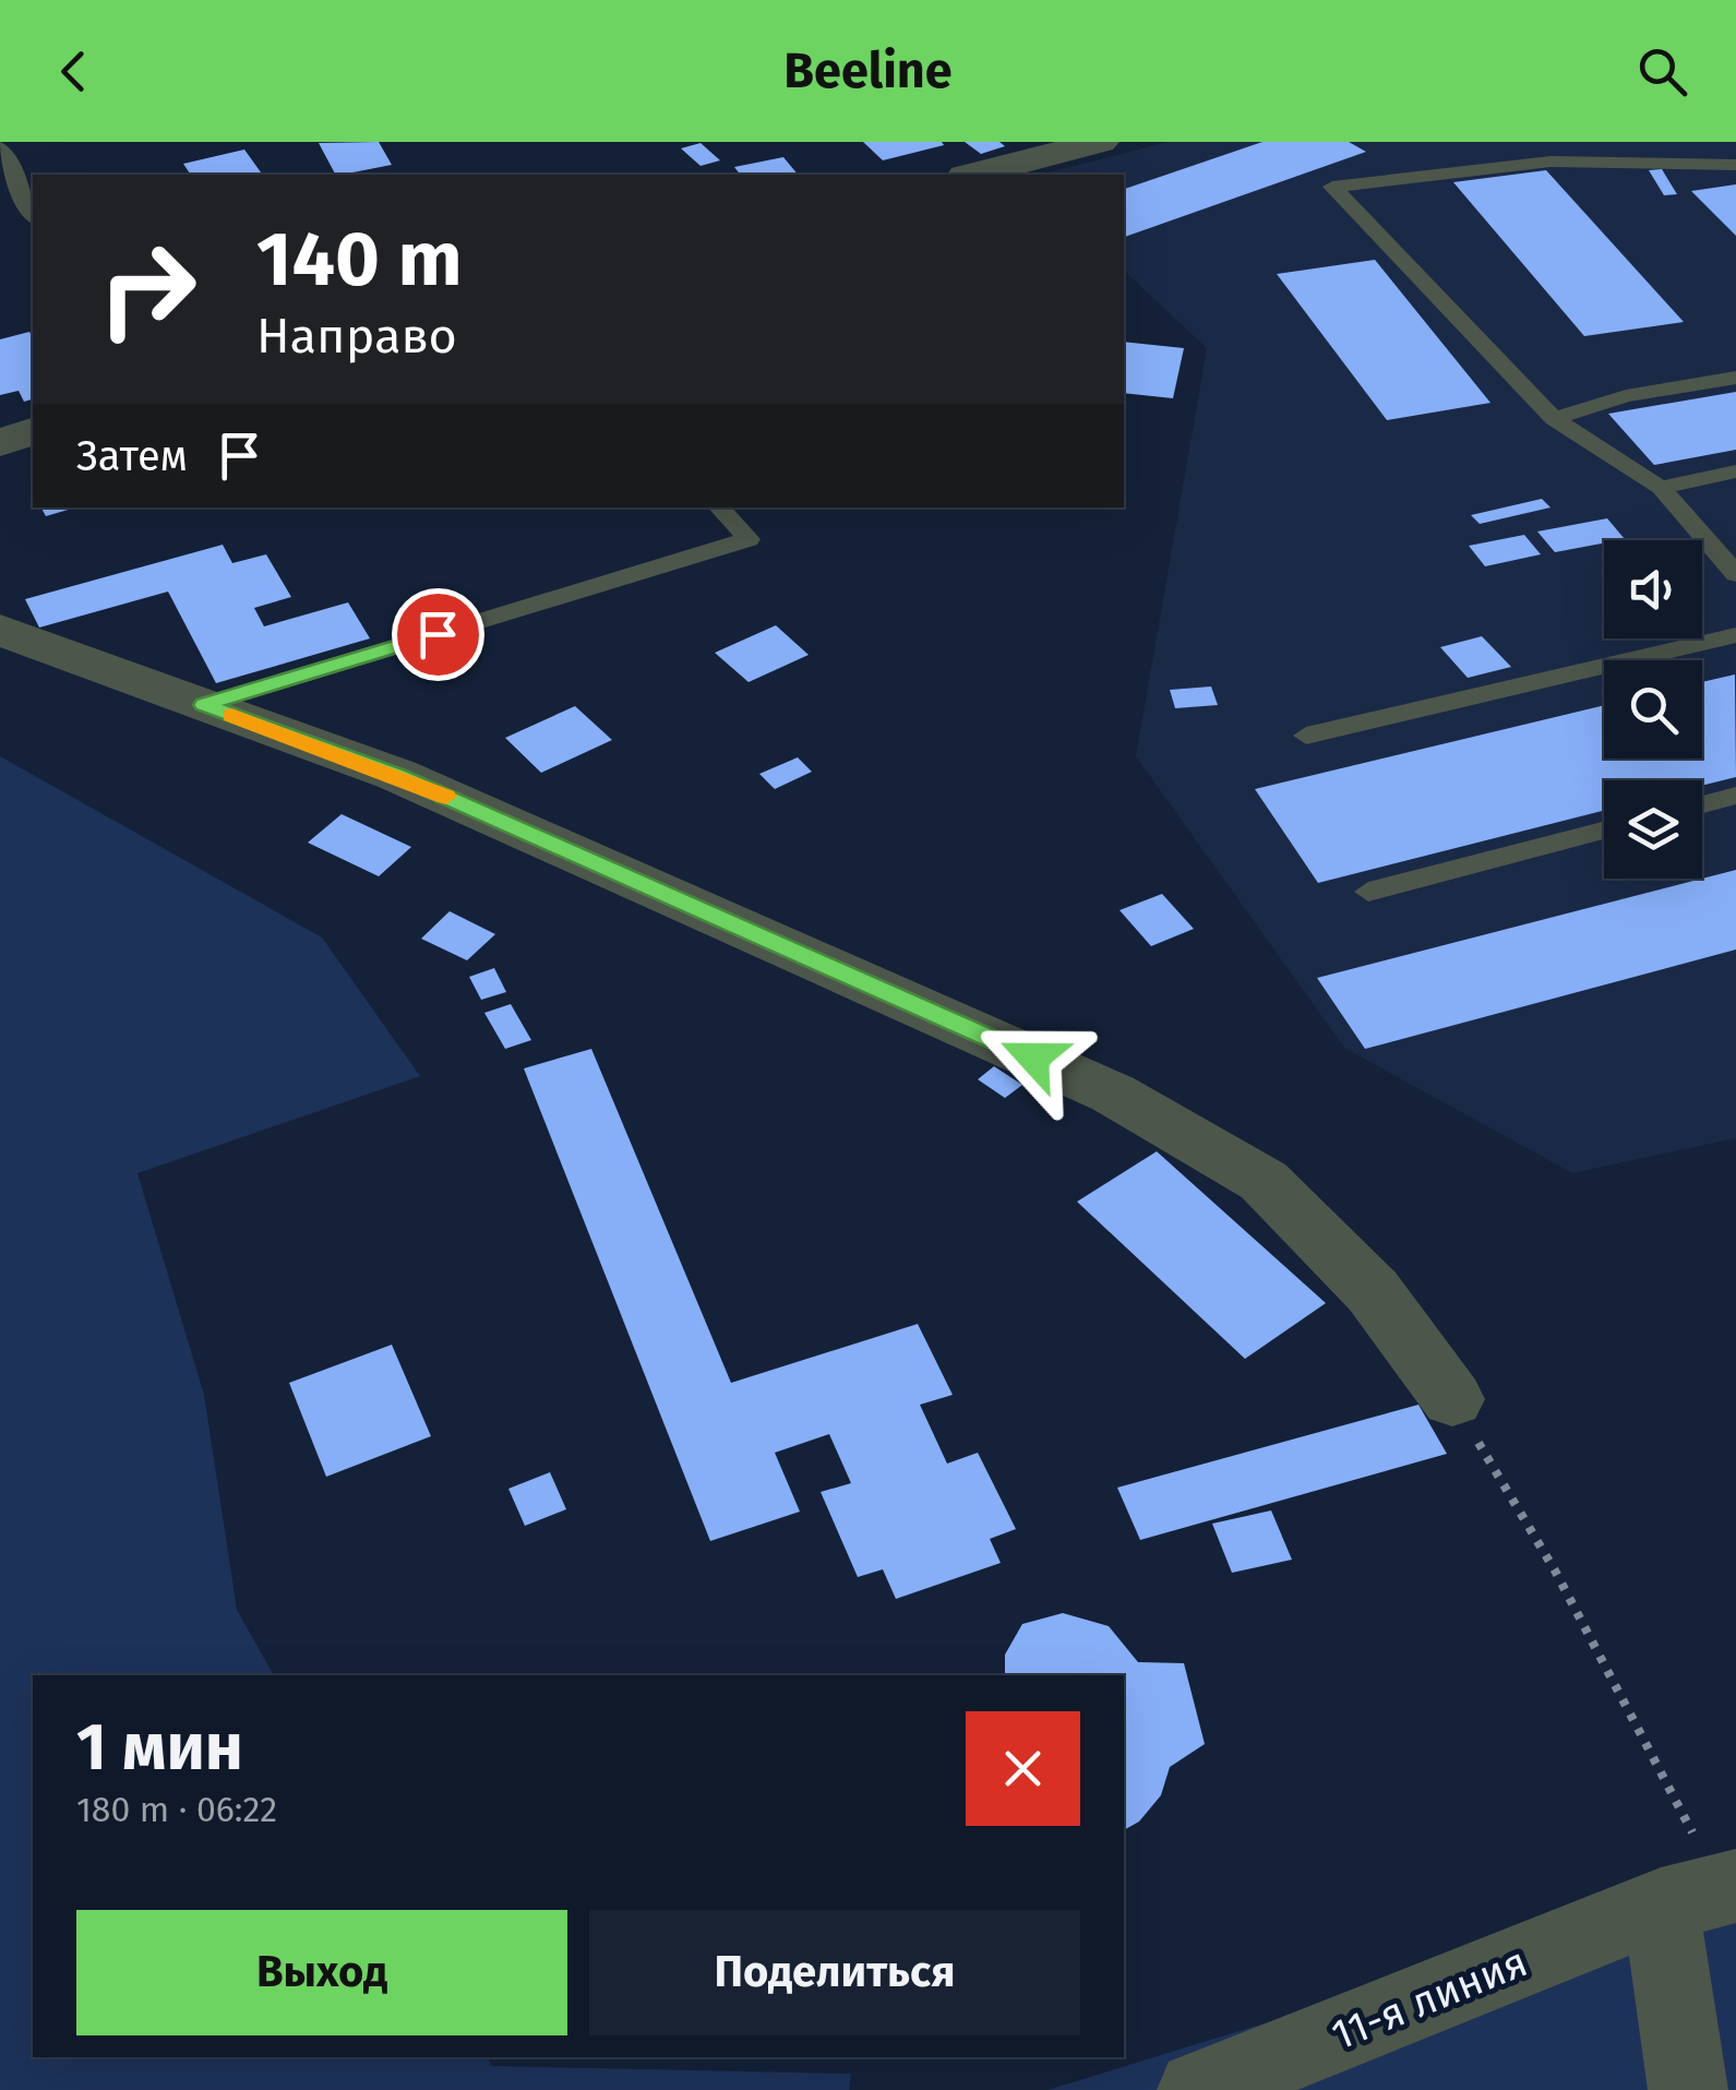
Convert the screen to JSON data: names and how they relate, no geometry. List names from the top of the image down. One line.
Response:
{"streets":{"street":["11-я линия"]},"page":{"header":"Beeline","turn":["140 m","Направо"],"then":"Затем","heading":["1 мин","180 m · 06:22"],"buttons":["Выход","Поделиться"]}}
